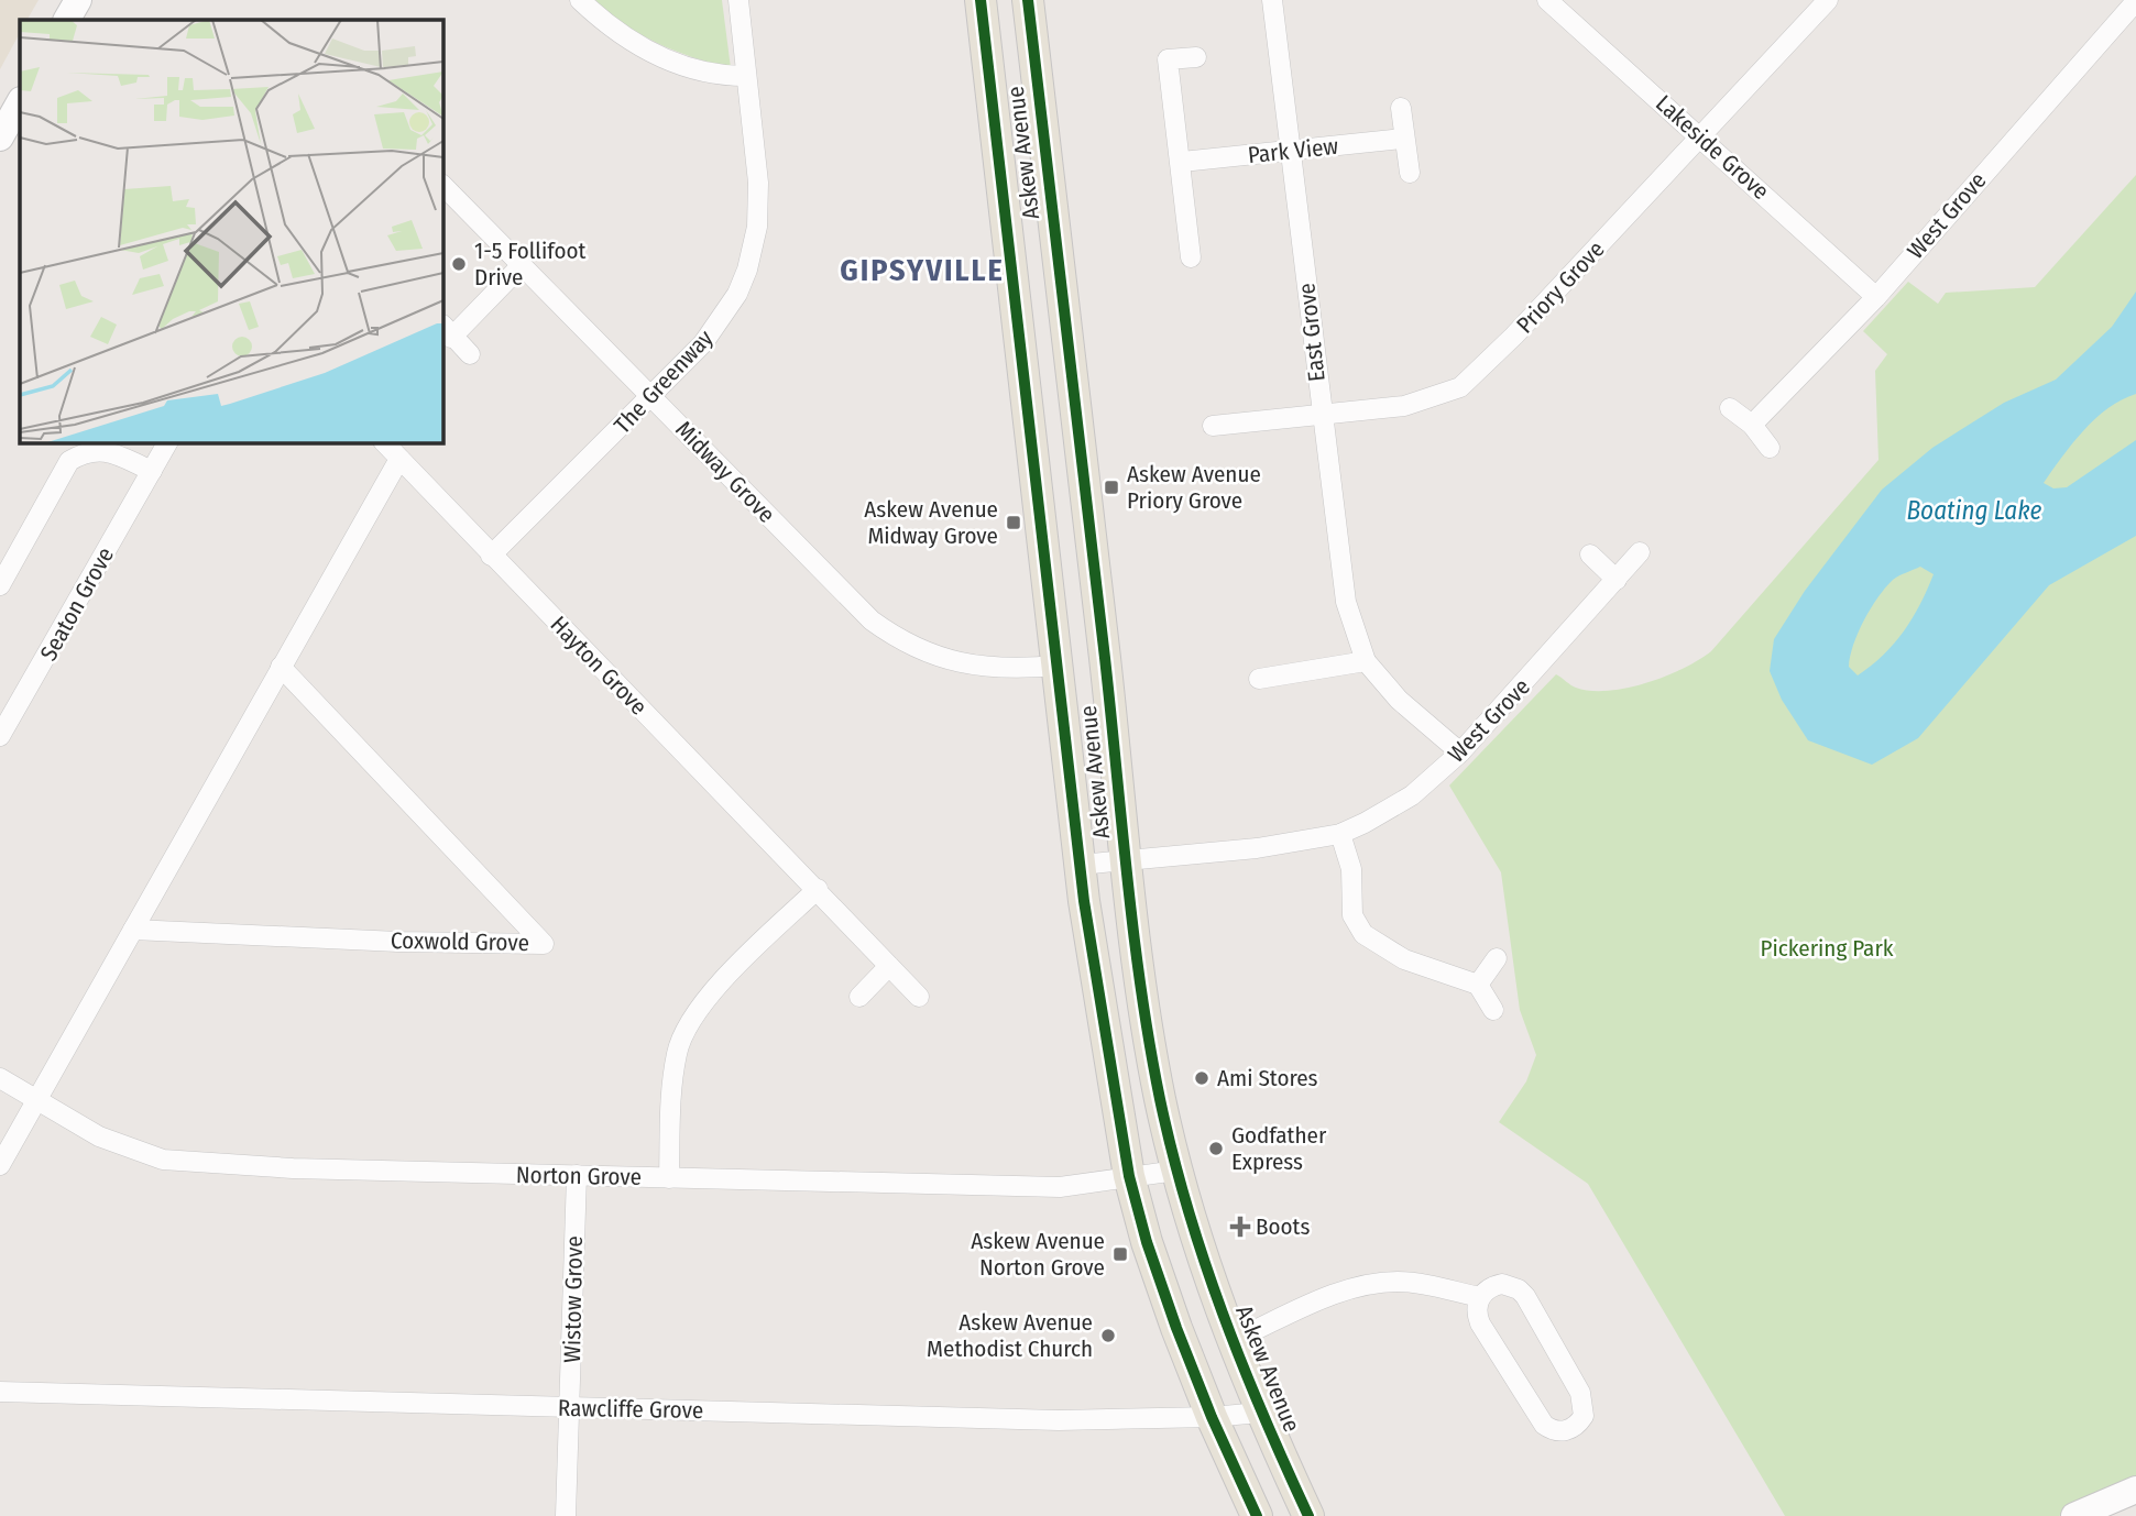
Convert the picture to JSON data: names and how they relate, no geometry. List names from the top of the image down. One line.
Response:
{"streets":{"main road":["Askew Avenue"],"street":["Lakeside Grove","Park View","West Grove","Priory Grove","East Grove","The Greenway","Midway Grove","Seaton Grove","Hayton Grove","Coxwold Grove","Norton Grove","Wistow Grove","Rawcliffe Grove"]},"crossings":[["Lakeside Grove","West Grove"],["Lakeside Grove","Priory Grove"],["Park View","East Grove"],["Askew Avenue","West Grove"],["Askew Avenue","Midway Grove"],["Askew Avenue","Norton Grove"],["Askew Avenue","Rawcliffe Grove"],["West Grove","East Grove"],["Priory Grove","East Grove"],["The Greenway","Midway Grove"],["The Greenway","Hayton Grove"],["Norton Grove","Wistow Grove"],["Wistow Grove","Rawcliffe Grove"]],"districts":["GIPSYVILLE"],"water":["Boating Lake"],"parks":["Pickering Park"],"places":{"other":["1-5 Follifoot Drive","Ami Stores","Godfather Express","Askew Avenue Methodist Church"],"transit":["Askew Avenue Priory Grove","Askew Avenue Midway Grove","Askew Avenue Norton Grove"],"health":["Boots"]}}
